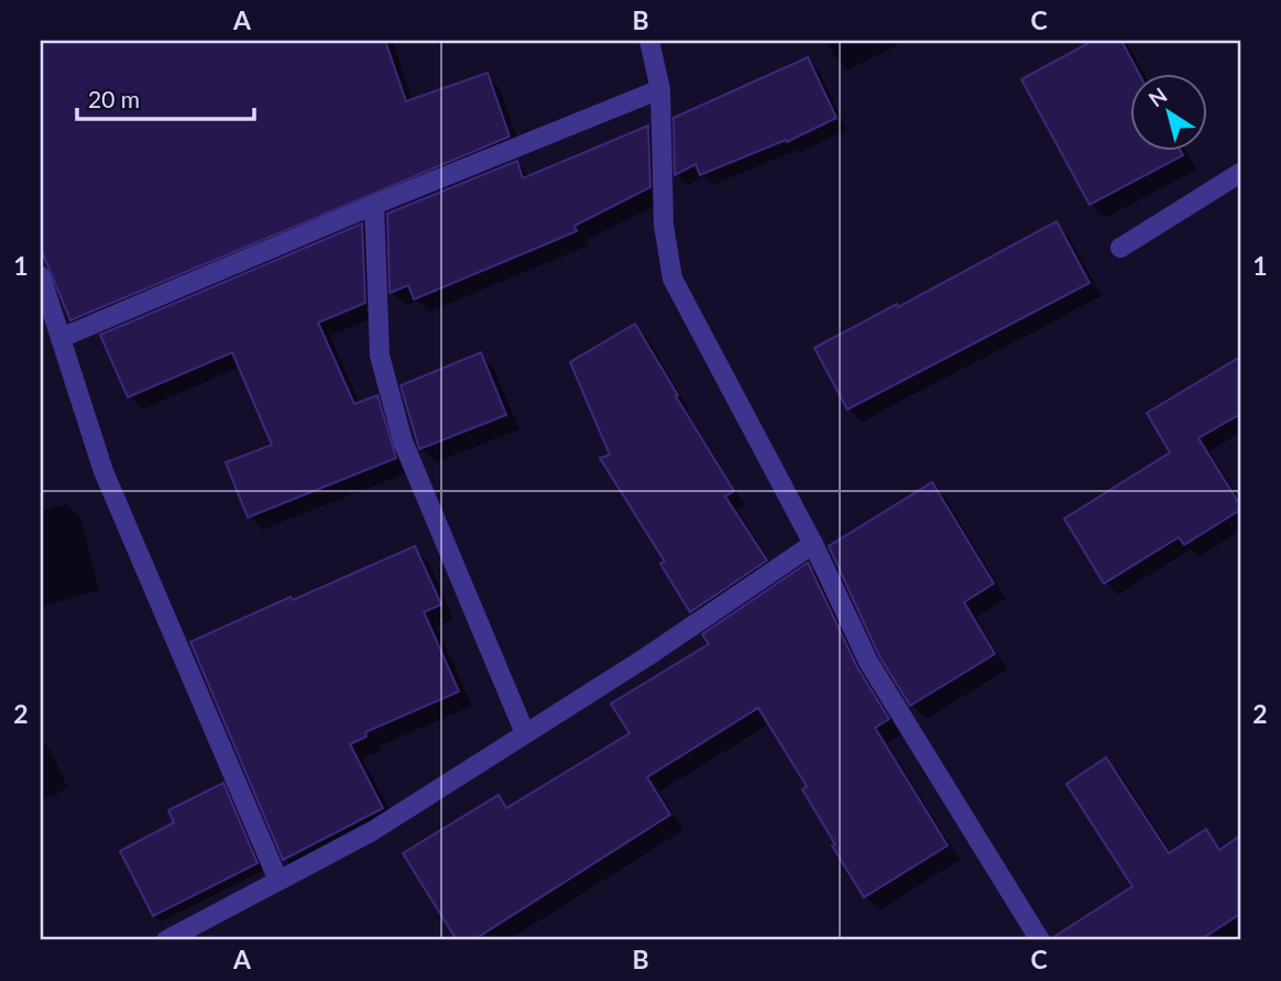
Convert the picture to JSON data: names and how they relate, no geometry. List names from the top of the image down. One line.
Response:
{"scale_bar":"20 m","north":"top left","grid":{"columns":["A","B","C"],"rows":["1","2"]}}
